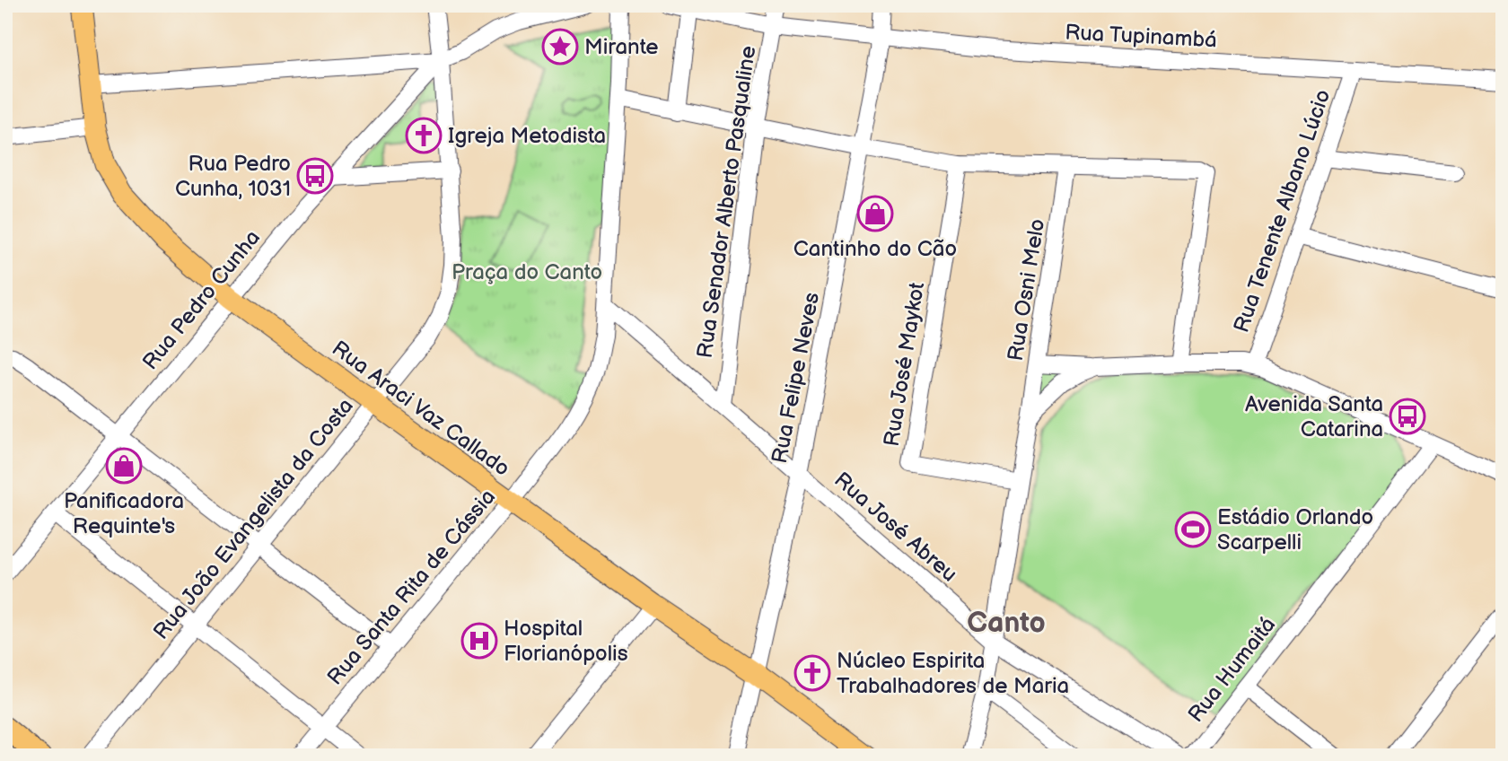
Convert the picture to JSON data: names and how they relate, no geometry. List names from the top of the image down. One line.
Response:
{"streets":{"main road":["Rua Araci Vaz Callado"],"street":["Rua Tupinambá","Rua Senador Alberto Pasqualine","Rua Tenente Albano Lúcio","Rua Osni Melo","Rua Pedro Cunha","Rua José Maykot","Rua Felipe Neves","Rua João Evangelista da Costa","Rua José Abreu","Rua Santa Rita de Cássia","Rua Humaitá"]},"crossings":[["Rua Tupinambá","Rua Senador Alberto Pasqualine"],["Rua Tupinambá","Rua Tenente Albano Lúcio"],["Rua Tupinambá","Rua Felipe Neves"],["Rua Senador Alberto Pasqualine","Rua José Abreu"],["Rua Pedro Cunha","Rua Araci Vaz Callado"],["Rua Pedro Cunha","Rua João Evangelista da Costa"],["Rua Felipe Neves","Rua Araci Vaz Callado"],["Rua Felipe Neves","Rua José Abreu"],["Rua Araci Vaz Callado","Rua João Evangelista da Costa"],["Rua Araci Vaz Callado","Rua Santa Rita de Cássia"],["Rua José Abreu","Rua Santa Rita de Cássia"]],"districts":["Canto"],"parks":["Praça do Canto"],"places":{"place":["Mirante"],"church":["Igreja Metodista","Núcleo Espirita Trabalhadores de Maria"],"bus stop":["Rua Pedro Cunha, 1031","Avenida Santa Catarina"],"shop":["Cantinho do Cão","Panificadora Requinte's"],"sports":["Estádio Orlando Scarpelli"],"hospital":["Hospital Florianópolis"]}}
